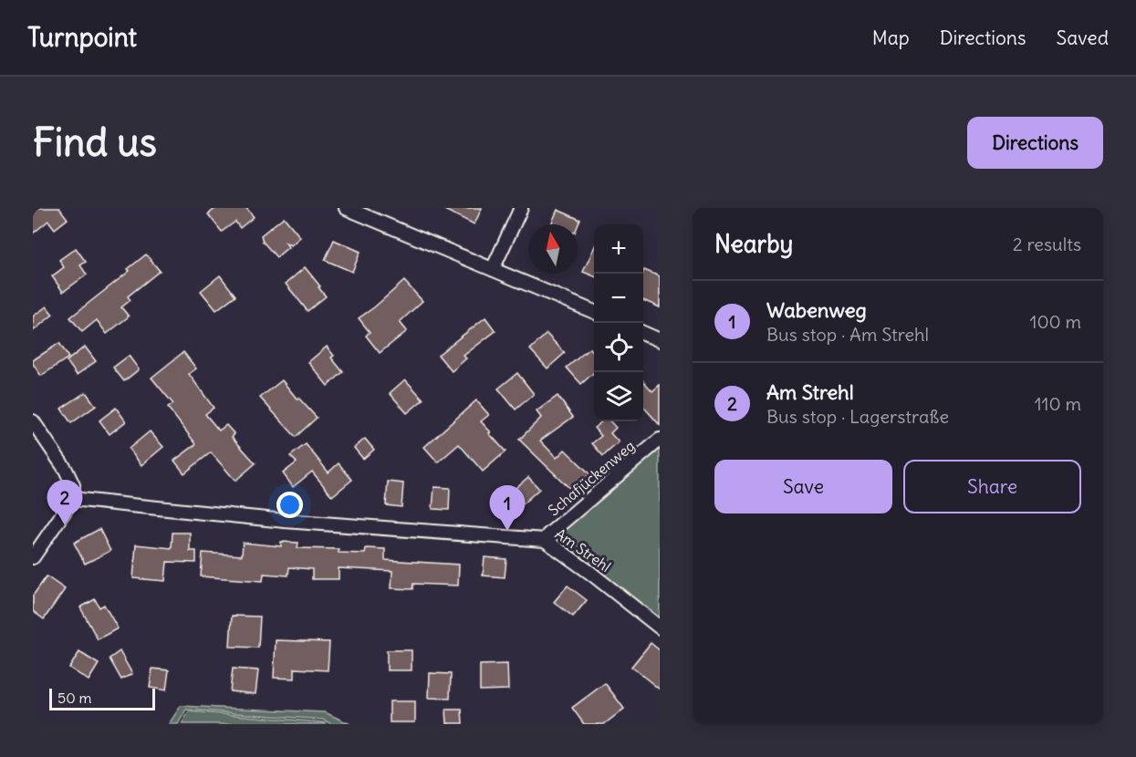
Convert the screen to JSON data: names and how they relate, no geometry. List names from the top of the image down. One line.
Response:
{"streets":{"street":["Schafjückenweg","Am Strehl"]},"crossings":[["Schafjückenweg","Am Strehl"]],"scale_bar":"50 m","north":"top","page":{"header":"Turnpoint","nav":["Map","Directions","Saved"],"buttons":["Directions",["Save","Share"]],"title":"Find us","heading":["Nearby","2 results"],"map_buttons":["+","−"],"list":[{"mark":"1","name":"Wabenweg","note":"Bus stop · Am Strehl","value":"100 m"},{"mark":"2","name":"Am Strehl","note":"Bus stop · Lagerstraße","value":"110 m"}],"pins":["2","1"],"scale":"50 m"}}
